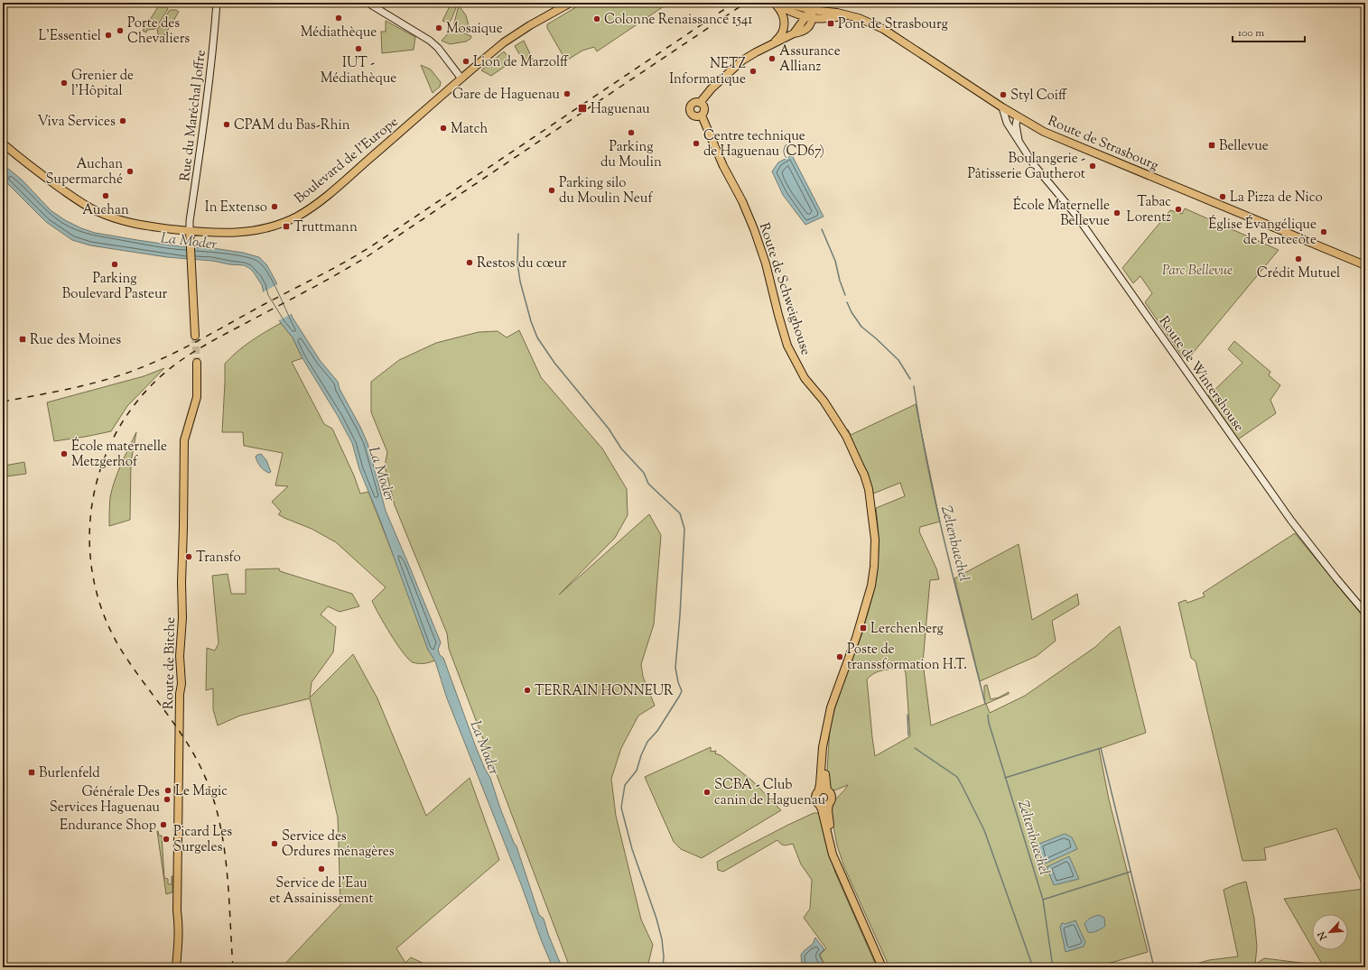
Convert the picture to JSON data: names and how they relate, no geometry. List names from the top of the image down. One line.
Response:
{"streets":{"main road":["Route de Strasbourg","Boulevard de l'Europe","Route de Schweighouse","Route de Bitche"],"street":["Rue du Maréchal Joffre","Route de Wintershouse"]},"crossings":[["Rue du Maréchal Joffre","Boulevard de l'Europe"],["Route de Strasbourg","Route de Wintershouse"]],"water":["La Moder","Zeltenbaechel"],"parks":["Parc Bellevue"],"places":{"other":["Médiathèque","Colonne Renaissance 1541","Mosaique","Porte des Chevaliers","L'Essentiel","IUT - Médiathèque","Assurance Allianz","Lion de Marzolff","NETZ Informatique","Grenier de l'Hôpital","Gare de Haguenau","Styl Coiff","Viva Services","CPAM du Bas-Rhin","Match","Parking du Moulin","Centre technique de Haguenau (CD67)","Boulangerie - Pâtisserie Gautherot","Auchan Supermarché","Parking silo du Moulin Neuf","Auchan","La Pizza de Nico","In Extenso","Tabac Lorentz","École Maternelle Bellevue","Église Évangélique de Pentecôte","Crédit Mutuel","Restos du cœur","Parking Boulevard Pasteur","École maternelle Metzgerhof","Transfo","Poste de transsformation H.T.","TERRAIN HONNEUR","Le Magic","SCBA - Club canin de Haguenau","Générale Des Services Haguenau","Endurance Shop","Picard Les Surgeles","Service des Ordures ménagères","Service de l'Eau et Assainissement"],"transit":["Pont de Strasbourg","Haguenau","Bellevue","Truttmann","Rue des Moines","Lerchenberg","Burlenfeld"]},"scale_bar":"100 m","north":"bottom left"}
